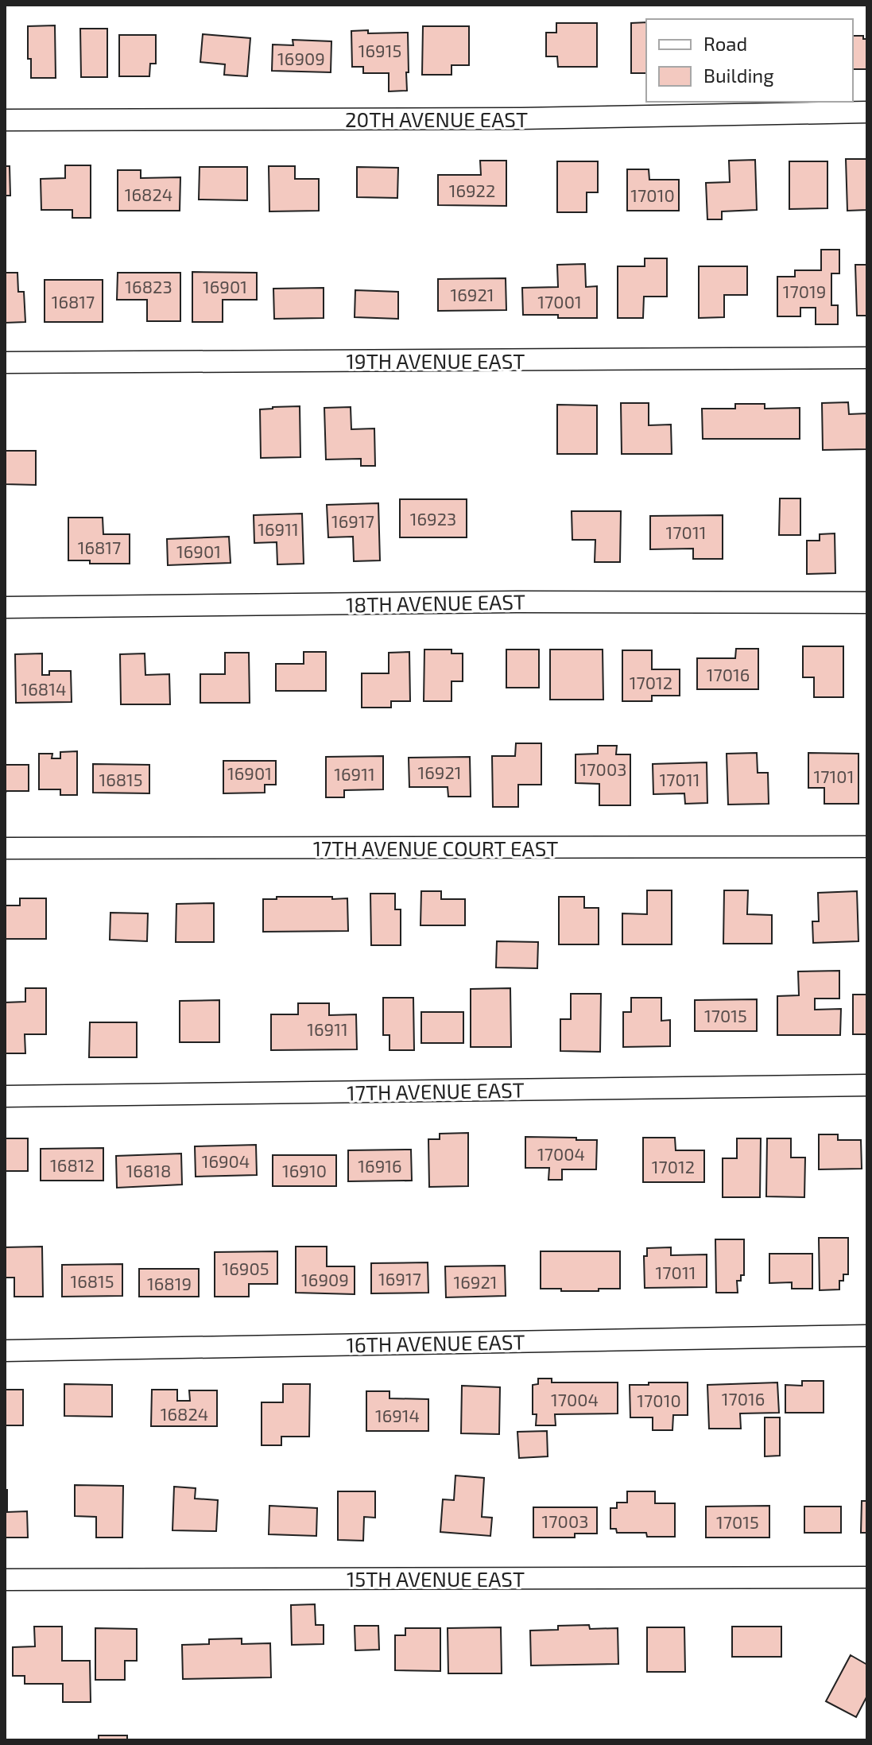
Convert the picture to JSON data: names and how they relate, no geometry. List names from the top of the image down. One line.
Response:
{"streets":{"street":["20TH AVENUE EAST","19TH AVENUE EAST","18TH AVENUE EAST","17TH AVENUE COURT EAST","17TH AVENUE EAST","16TH AVENUE EAST","15TH AVENUE EAST"]},"house_numbers":["16915","16909","16922","16824","17010","16823","16901","17019","16921","16817","17001","16923","16917","16911","17011","16817","16901","17016","17012","16814","17003","16921","16901","16911","17101","16815","17011","17015","16911","17004","16904","16812","16916","17012","16818","16910","16905","17011","16917","16909","16815","16921","16819","17016","17004","17010","16824","16914","17003","17015"],"legend":["Road","Building"]}
